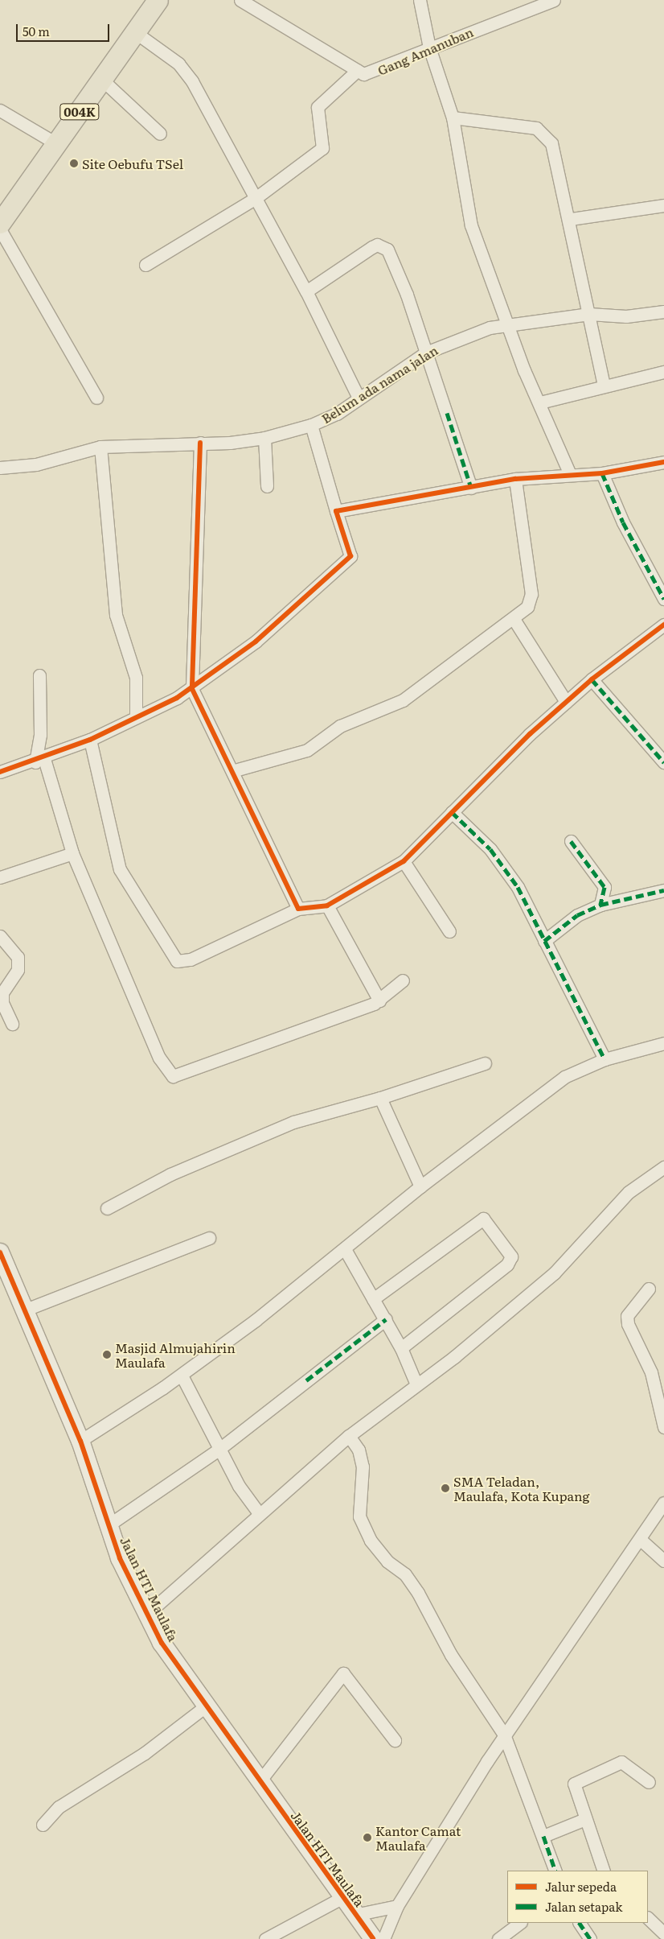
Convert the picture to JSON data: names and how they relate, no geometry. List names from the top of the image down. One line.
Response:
{"streets":{"main road":["004K"],"street":["Gang Amanuban","Belum ada nama jalan","Jalan HTI Maulafa"]},"places":["Site Oebufu TSel","Masjid Almujahirin Maulafa","SMA Teladan, Maulafa, Kota Kupang","Kantor Camat Maulafa"],"legend":["Jalur sepeda","Jalan setapak"],"scale_bar":"50 m"}
